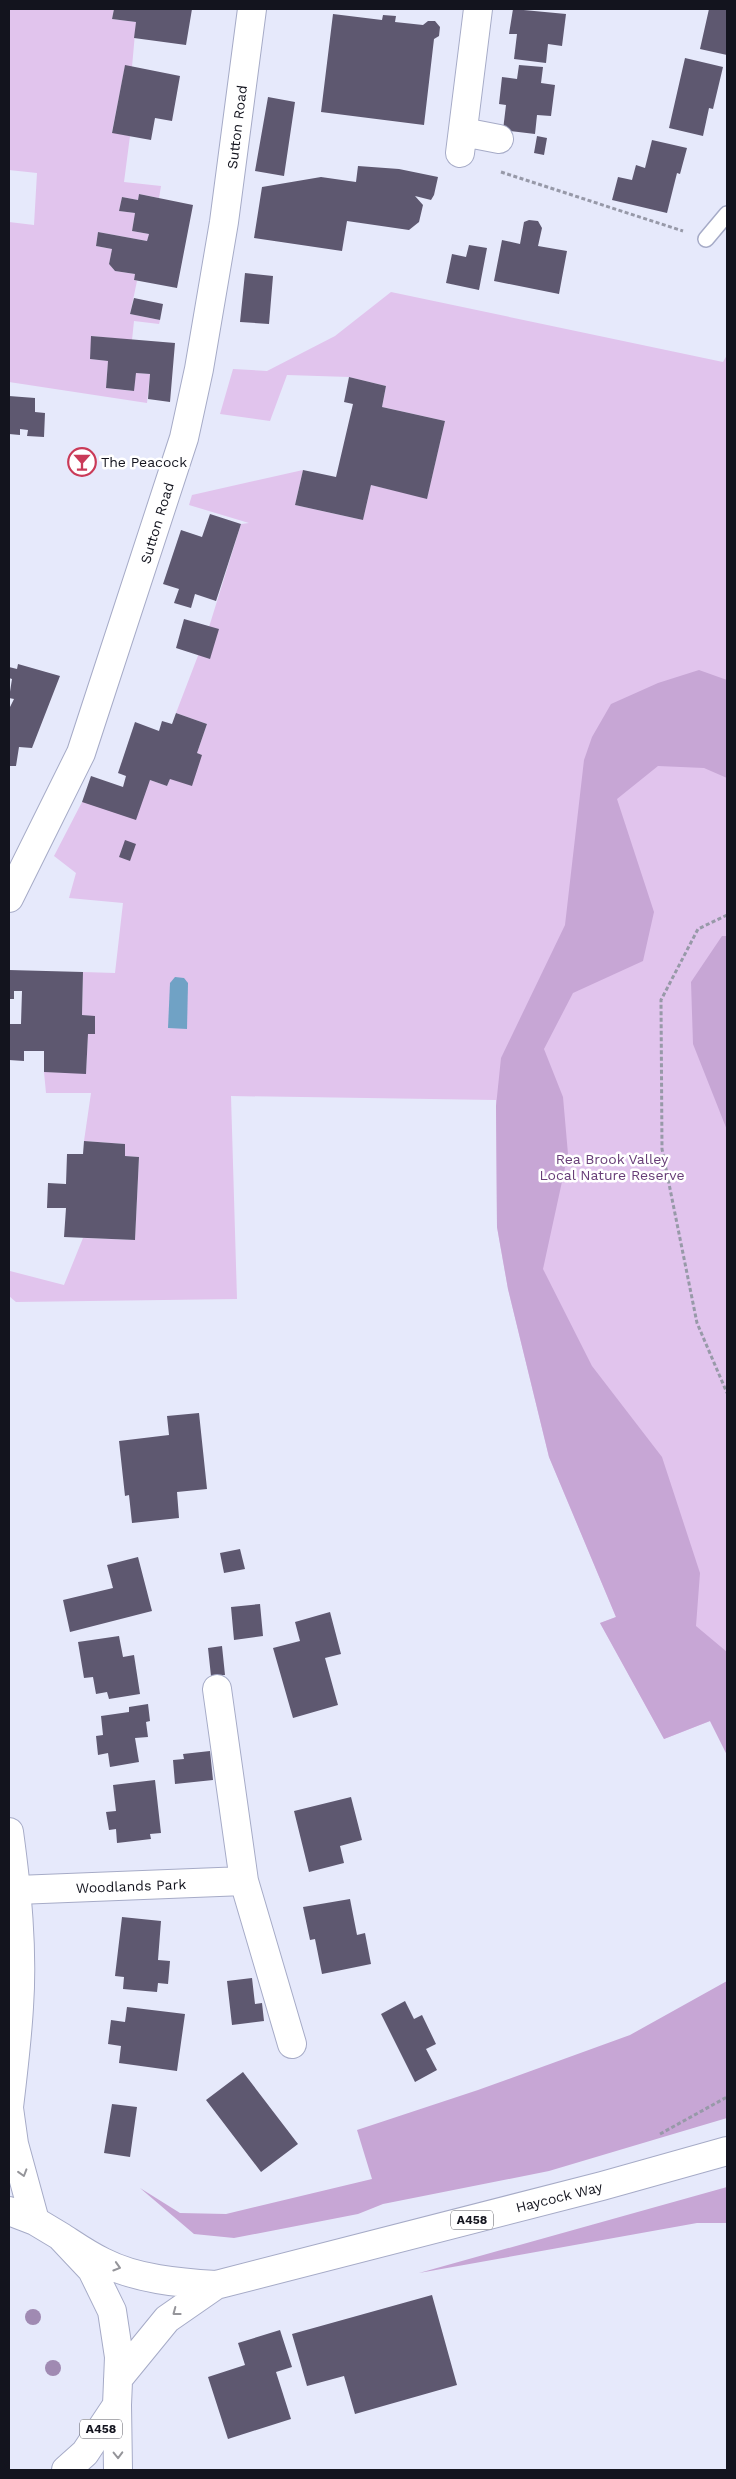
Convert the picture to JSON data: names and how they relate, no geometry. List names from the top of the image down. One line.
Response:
{"streets":{"street":["Sutton Road","Woodlands Park","Haycock Way","A458"]},"crossings":[["Haycock Way","A458"]],"parks":["Rea Brook Valley Local Nature Reserve"],"places":{"bar":["The Peacock"]}}
